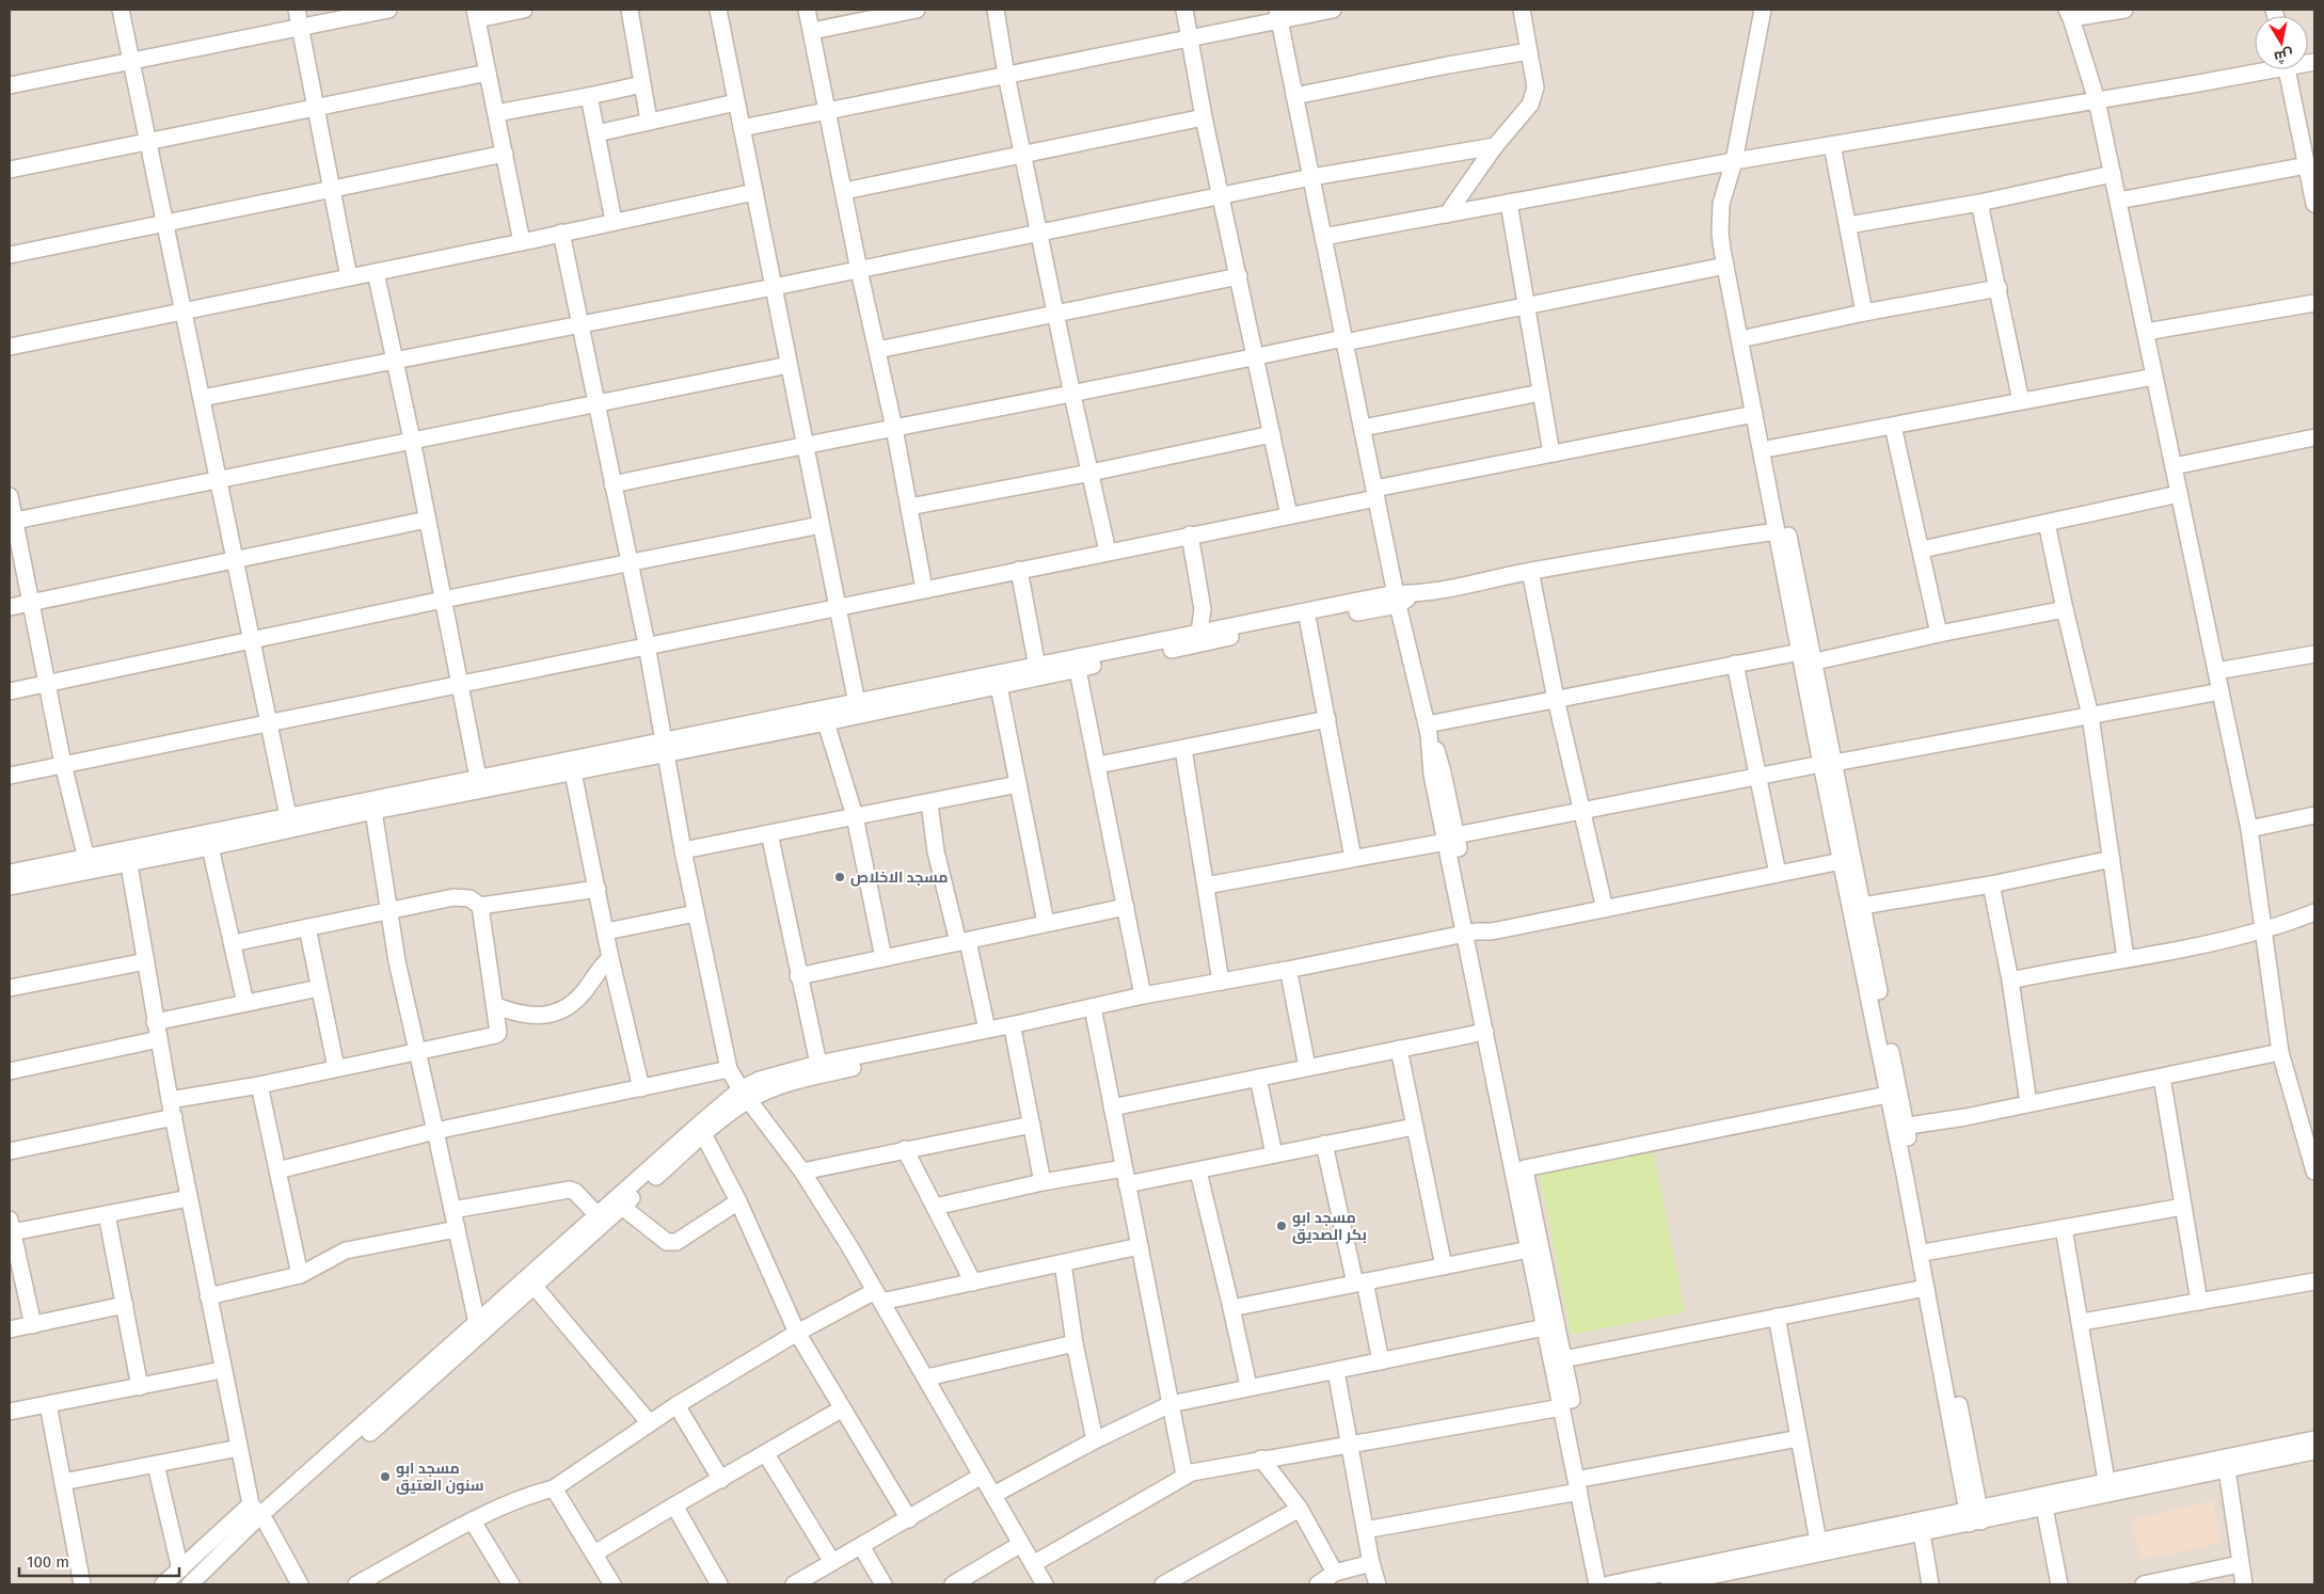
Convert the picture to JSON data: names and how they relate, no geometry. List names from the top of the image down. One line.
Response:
{"places":["مسجد الاخلاص","مسجد ابو بكر الصديق","مسجد ابو سنون العتيق"],"scale_bar":"100 m","north":"bottom"}
